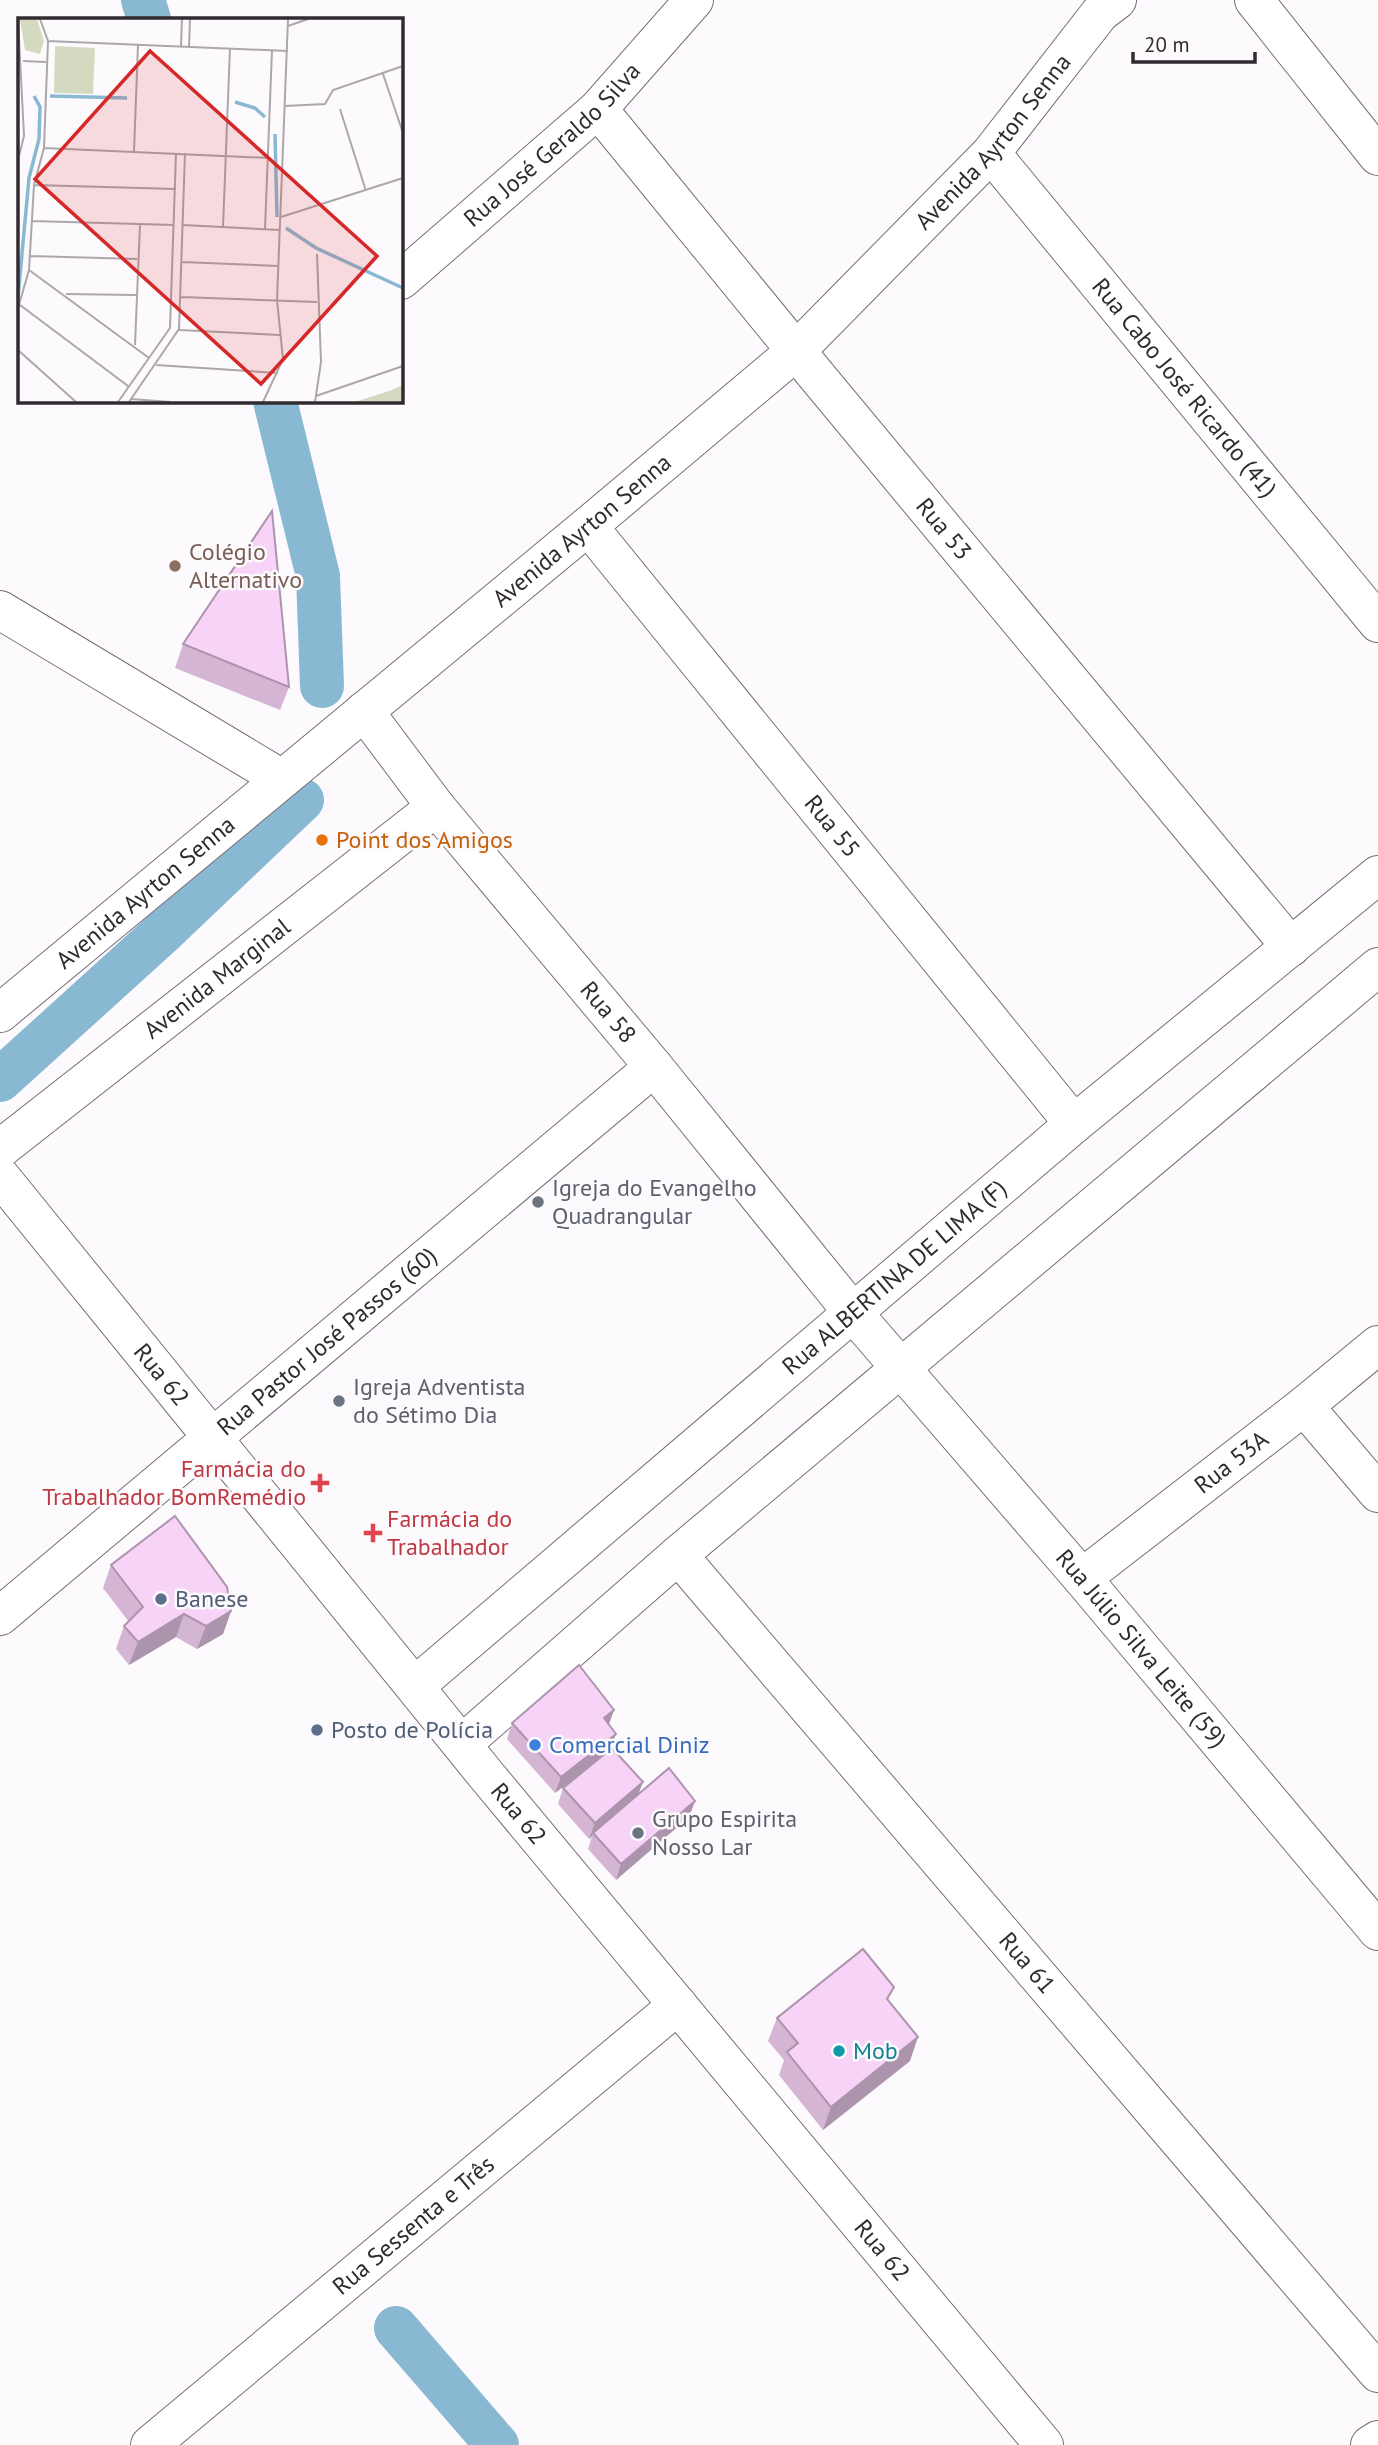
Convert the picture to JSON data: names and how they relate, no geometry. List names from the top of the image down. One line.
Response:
{"streets":{"street":["Avenida Ayrton Senna","Rua José Geraldo Silva","Rua Cabo José Ricardo (41)","Rua 53","Rua 55","Avenida Marginal","Rua 58","Rua ALBERTINA DE LIMA (F)","Rua Pastor José Passos (60)","Rua 62","Rua 53A","Rua Júlio Silva Leite (59)","Rua 61","Rua Sessenta e Três"]},"crossings":[["Avenida Ayrton Senna","Rua Cabo José Ricardo (41)"],["Avenida Ayrton Senna","Rua 53"],["Avenida Ayrton Senna","Rua 55"],["Avenida Ayrton Senna","Rua 58"],["Rua José Geraldo Silva","Rua 53"],["Rua 53","Rua ALBERTINA DE LIMA (F)"],["Rua 55","Rua ALBERTINA DE LIMA (F)"],["Avenida Marginal","Rua 58"],["Rua 58","Rua ALBERTINA DE LIMA (F)"],["Rua 58","Rua Pastor José Passos (60)"],["Rua 58","Rua Júlio Silva Leite (59)"],["Rua ALBERTINA DE LIMA (F)","Rua 62"],["Rua Pastor José Passos (60)","Rua 62"],["Rua 62","Rua Sessenta e Três"],["Rua 53A","Rua Júlio Silva Leite (59)"]],"places":{"other":["Colégio Alternativo","Point dos Amigos","Igreja do Evangelho Quadrangular","Igreja Adventista do Sétimo Dia","Banese","Posto de Polícia","Comercial Diniz","Grupo Espirita Nosso Lar","Mob"],"health":["Farmácia do Trabalhador BomRemédio","Farmácia do Trabalhador"]},"scale_bar":"20 m"}
